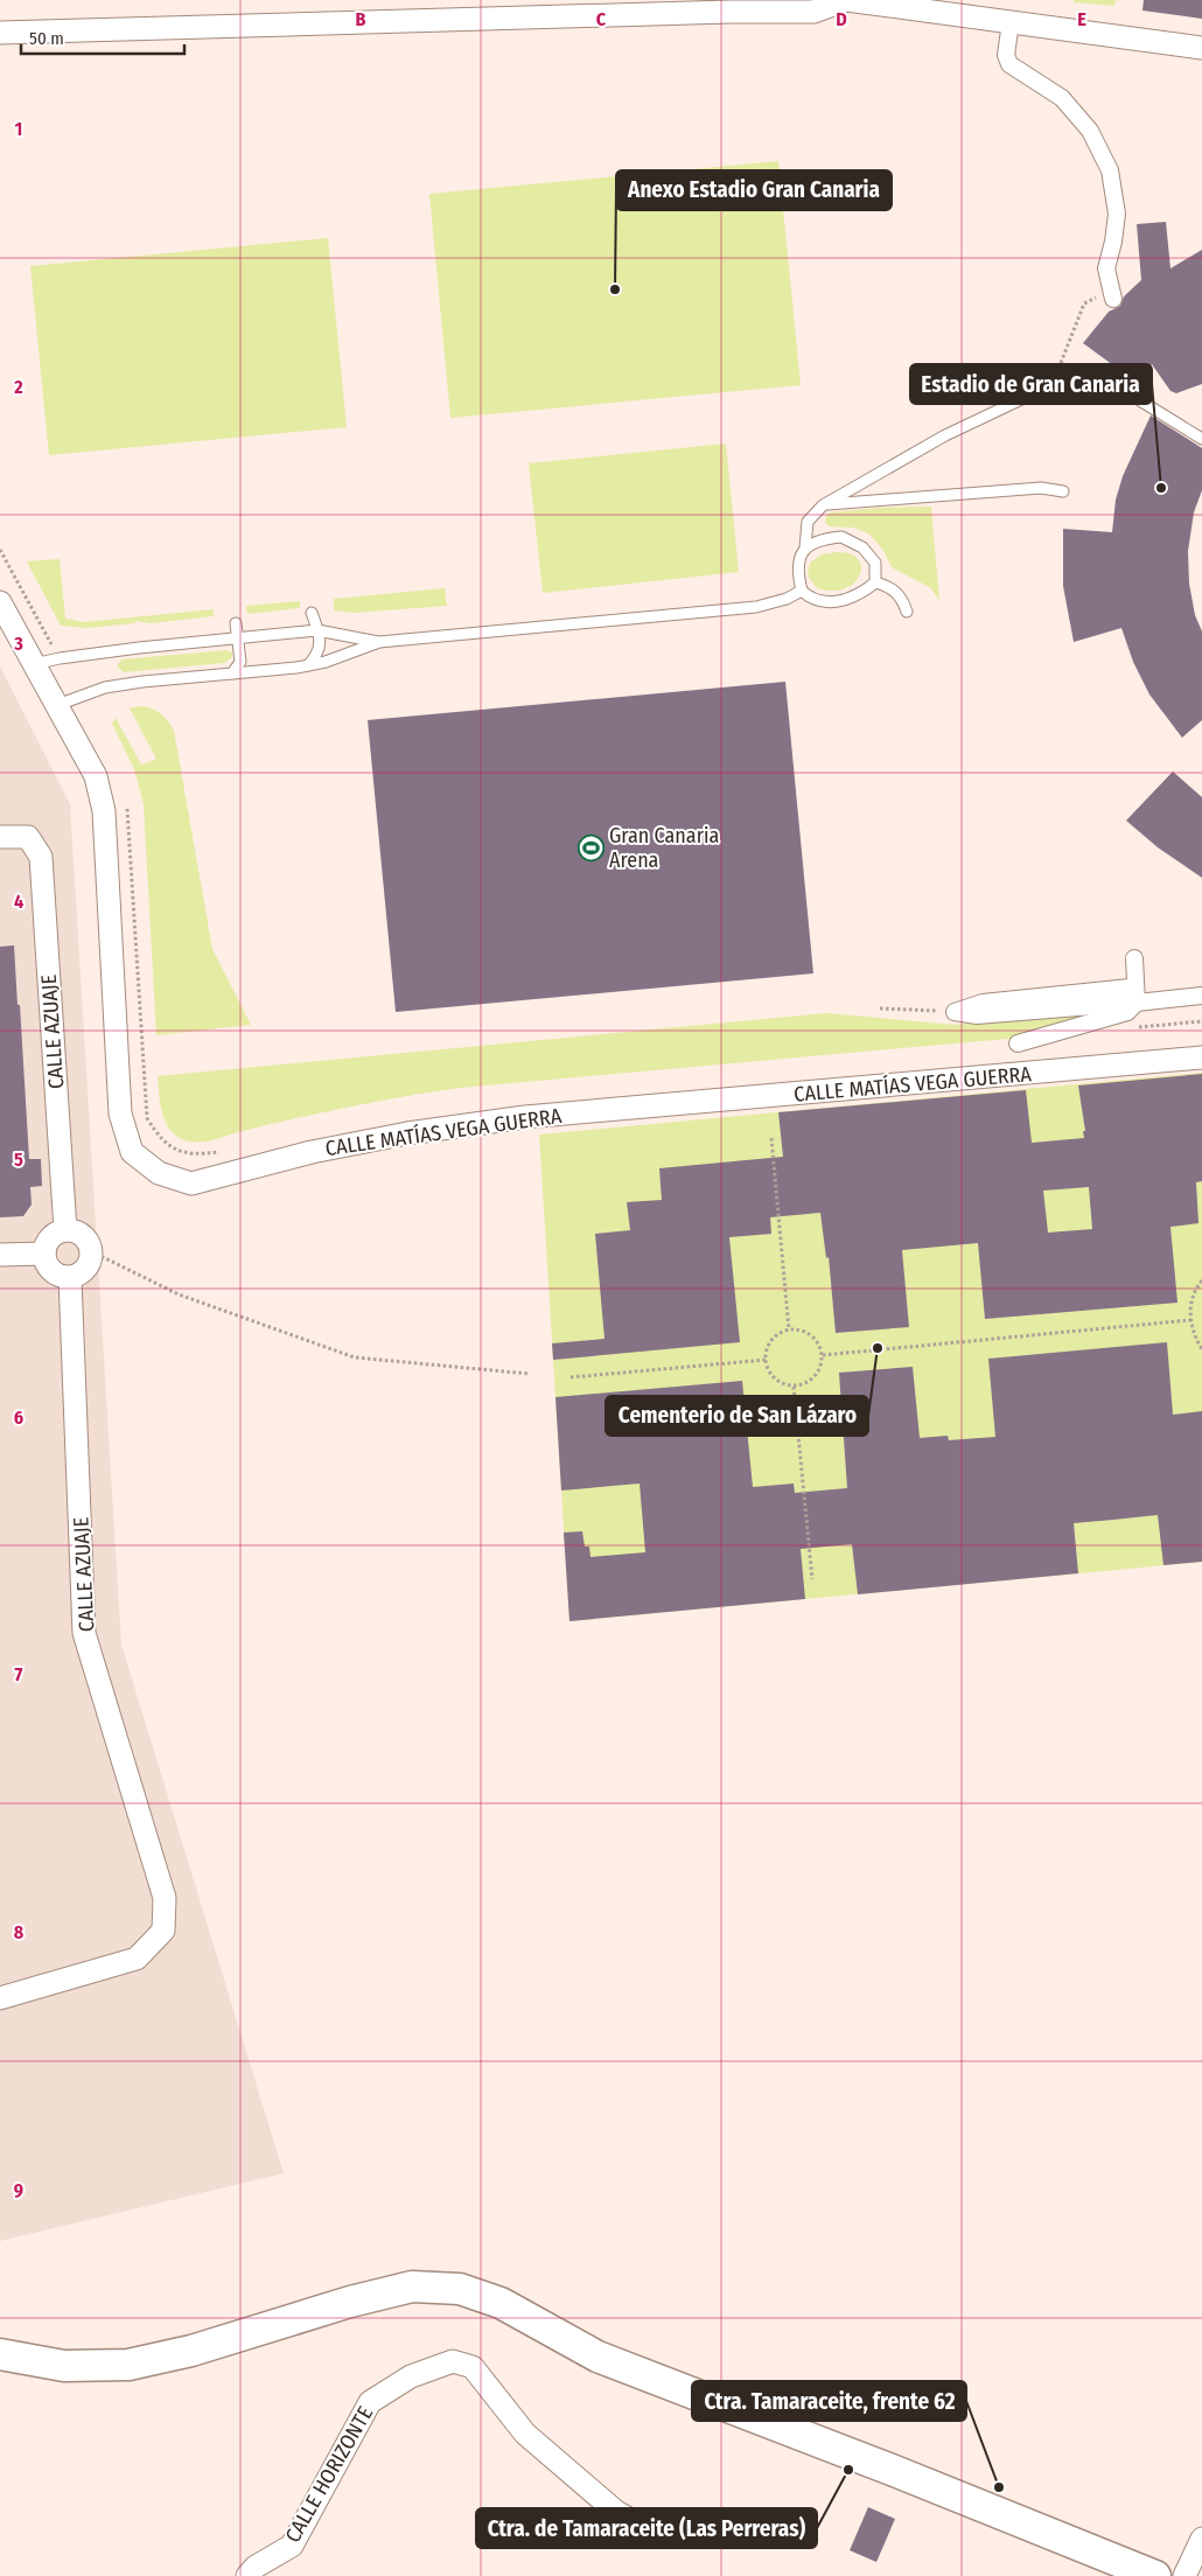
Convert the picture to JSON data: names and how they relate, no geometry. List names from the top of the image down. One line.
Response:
{"streets":{"street":["CALLE AZUAJE","CALLE MATÍAS VEGA GUERRA","CALLE HORIZONTE"]},"places":{"other":["Anexo Estadio Gran Canaria","Estadio de Gran Canaria","Cementerio de San Lázaro","Ctra. de Tamaraceite (Las Perreras)","Ctra. Tamaraceite, frente 62"],"sports":["Gran Canaria Arena"]},"scale_bar":"50 m","grid":{"columns":["B","C","D","E"],"rows":["1","2","3","4","5","6","7","8","9"]}}
